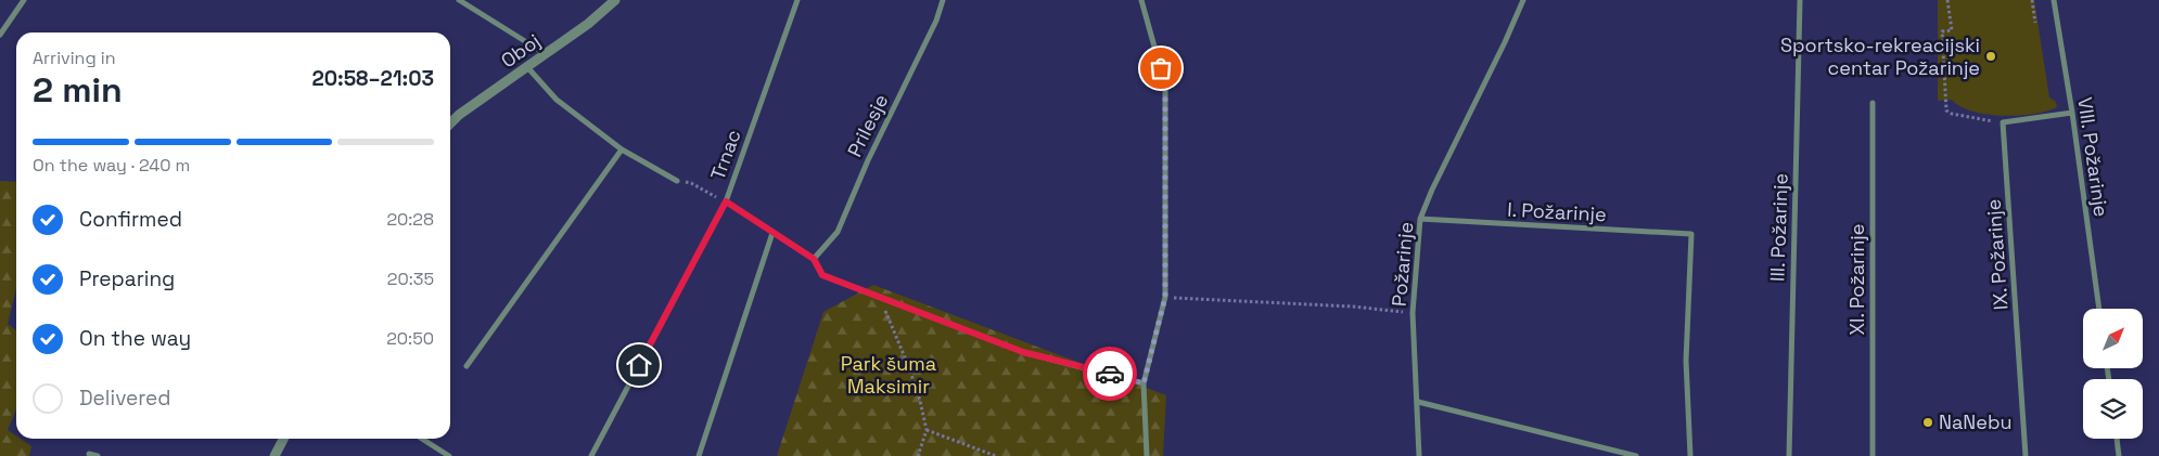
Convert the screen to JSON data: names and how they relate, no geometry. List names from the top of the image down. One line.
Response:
{"streets":{"street":["Oboj","Prilesje","Trnac","VIII. Požarinje","I. Požarinje","III. Požarinje","IX. Požarinje","Požarinje","XI. Požarinje"]},"crossings":[["I. Požarinje","Požarinje"]],"parks":["Park šuma Maksimir"],"places":["Sportsko-rekreacijski centar Požarinje","NaNebu"],"north":"top right","page":{"heading":["2 min","Arriving in","20:58–21:03"],"bar":"On the way · 240 m","list":[["Confirmed","20:28"],["Preparing","20:35"],["On the way","20:50"],"Delivered"]}}
